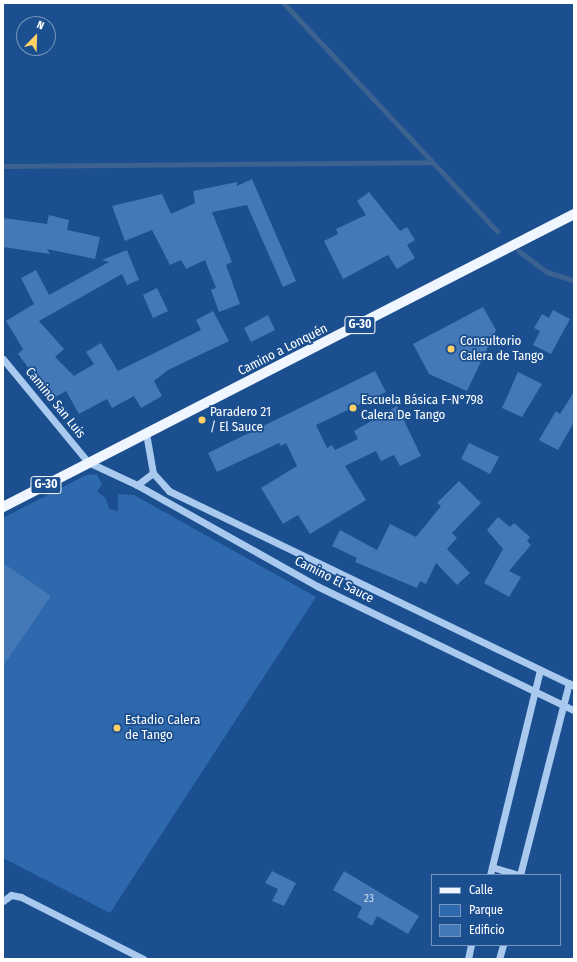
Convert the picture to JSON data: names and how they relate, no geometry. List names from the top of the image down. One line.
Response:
{"streets":{"main road":["G-30","Camino a Lonquén"],"street":["Camino San Luis","Camino El Sauce"]},"crossings":[["Camino a Lonquén","Camino San Luis"],["Camino a Lonquén","Camino El Sauce"],["Camino San Luis","Camino El Sauce"]],"places":["Consultorio Calera de Tango","Escuela Básica F-N°798 Calera De Tango","Paradero 21 / El Sauce","Estadio Calera de Tango"],"house_numbers":["23"],"legend":["Calle","Parque","Edificio"],"north":"top right"}
